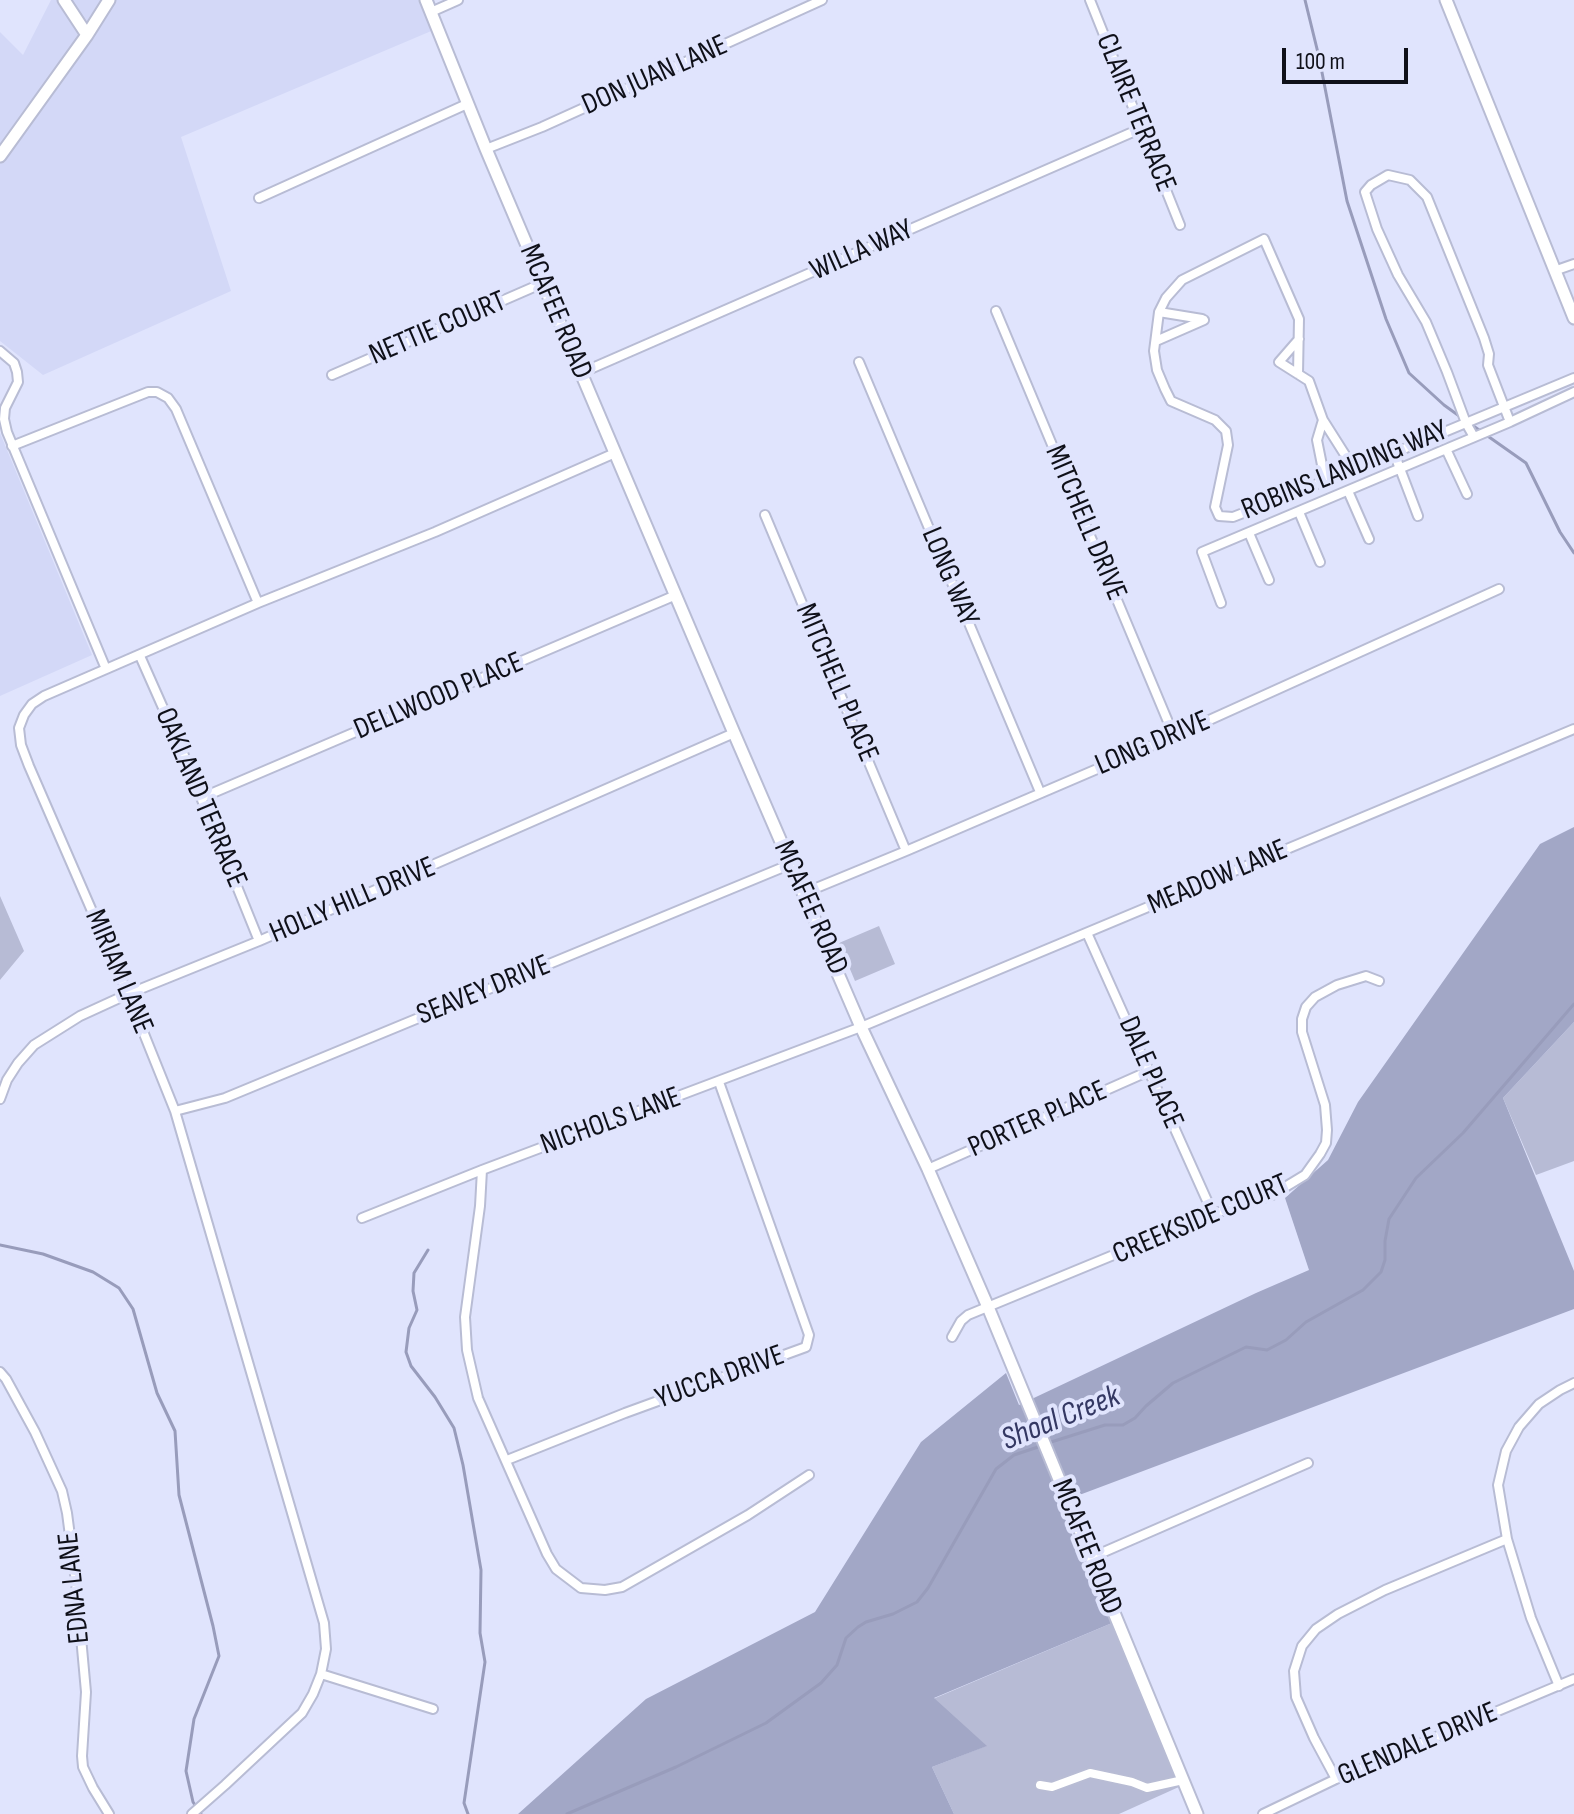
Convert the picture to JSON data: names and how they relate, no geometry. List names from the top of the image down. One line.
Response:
{"streets":{"street":["DON JUAN LANE","CLAIRE TERRACE","WILLA WAY","MCAFEE ROAD","NETTIE COURT","ROBINS LANDING WAY","MITCHELL DRIVE","LONG WAY","MITCHELL PLACE","DELLWOOD PLACE","LONG DRIVE","OAKLAND TERRACE","MEADOW LANE","HOLLY HILL DRIVE","MIRIAM LANE","SEAVEY DRIVE","DALE PLACE","PORTER PLACE","NICHOLS LANE","CREEKSIDE COURT","YUCCA DRIVE","EDNA LANE","GLENDALE DRIVE"]},"crossings":[["DON JUAN LANE","MCAFEE ROAD"],["CLAIRE TERRACE","WILLA WAY"],["WILLA WAY","MCAFEE ROAD"],["MCAFEE ROAD","NETTIE COURT"],["MCAFEE ROAD","DELLWOOD PLACE"],["MCAFEE ROAD","LONG DRIVE"],["MCAFEE ROAD","MEADOW LANE"],["MCAFEE ROAD","HOLLY HILL DRIVE"],["MCAFEE ROAD","MIRIAM LANE"],["MCAFEE ROAD","SEAVEY DRIVE"],["MCAFEE ROAD","PORTER PLACE"],["MCAFEE ROAD","NICHOLS LANE"],["MCAFEE ROAD","CREEKSIDE COURT"],["MITCHELL DRIVE","LONG DRIVE"],["LONG WAY","LONG DRIVE"],["MITCHELL PLACE","LONG DRIVE"],["DELLWOOD PLACE","OAKLAND TERRACE"],["OAKLAND TERRACE","HOLLY HILL DRIVE"],["OAKLAND TERRACE","MIRIAM LANE"],["MEADOW LANE","DALE PLACE"],["MEADOW LANE","NICHOLS LANE"],["HOLLY HILL DRIVE","MIRIAM LANE"],["MIRIAM LANE","SEAVEY DRIVE"],["DALE PLACE","PORTER PLACE"],["DALE PLACE","CREEKSIDE COURT"],["NICHOLS LANE","YUCCA DRIVE"]],"water":["Shoal Creek"],"scale_bar":"100 m"}
